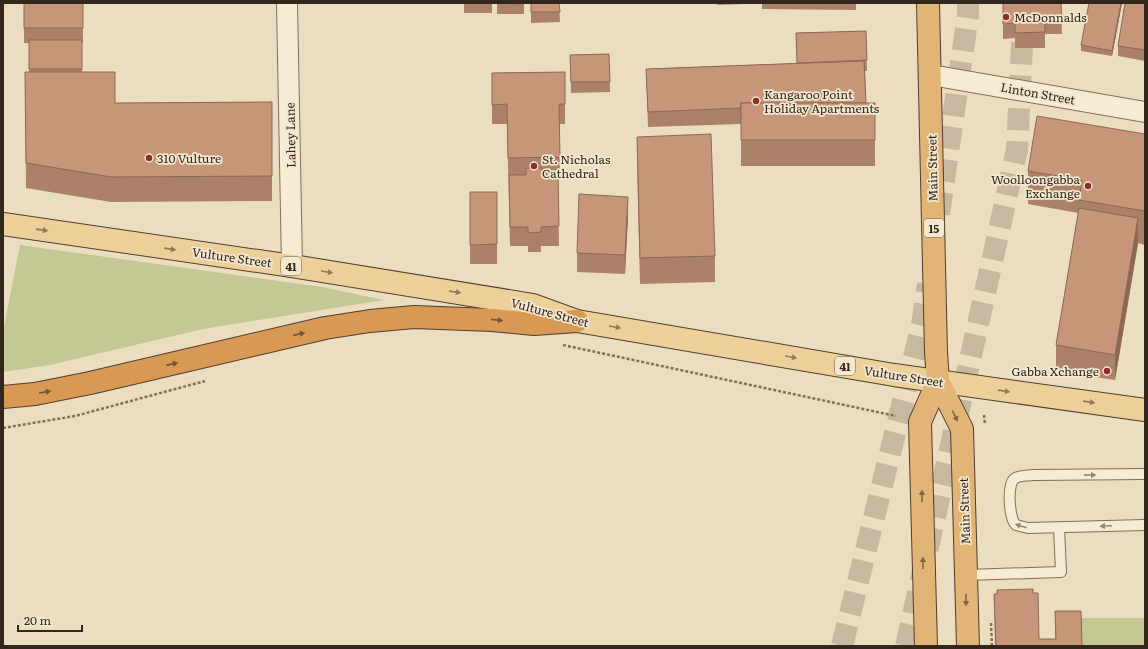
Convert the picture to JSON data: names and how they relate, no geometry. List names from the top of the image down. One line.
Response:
{"streets":{"highway":["Main Street","15"],"main road":["Vulture Street","41"],"street":["Linton Street","Lahey Lane"]},"crossings":[["Linton Street","Main Street"],["Lahey Lane","Vulture Street"],["Main Street","Vulture Street"]],"one_way":["Vulture Street"],"places":["McDonnalds","Kangaroo Point Holiday Apartments","310 Vulture","St. Nicholas Cathedral","Woolloongabba Exchange","Gabba Xchange"],"scale_bar":"20 m"}
